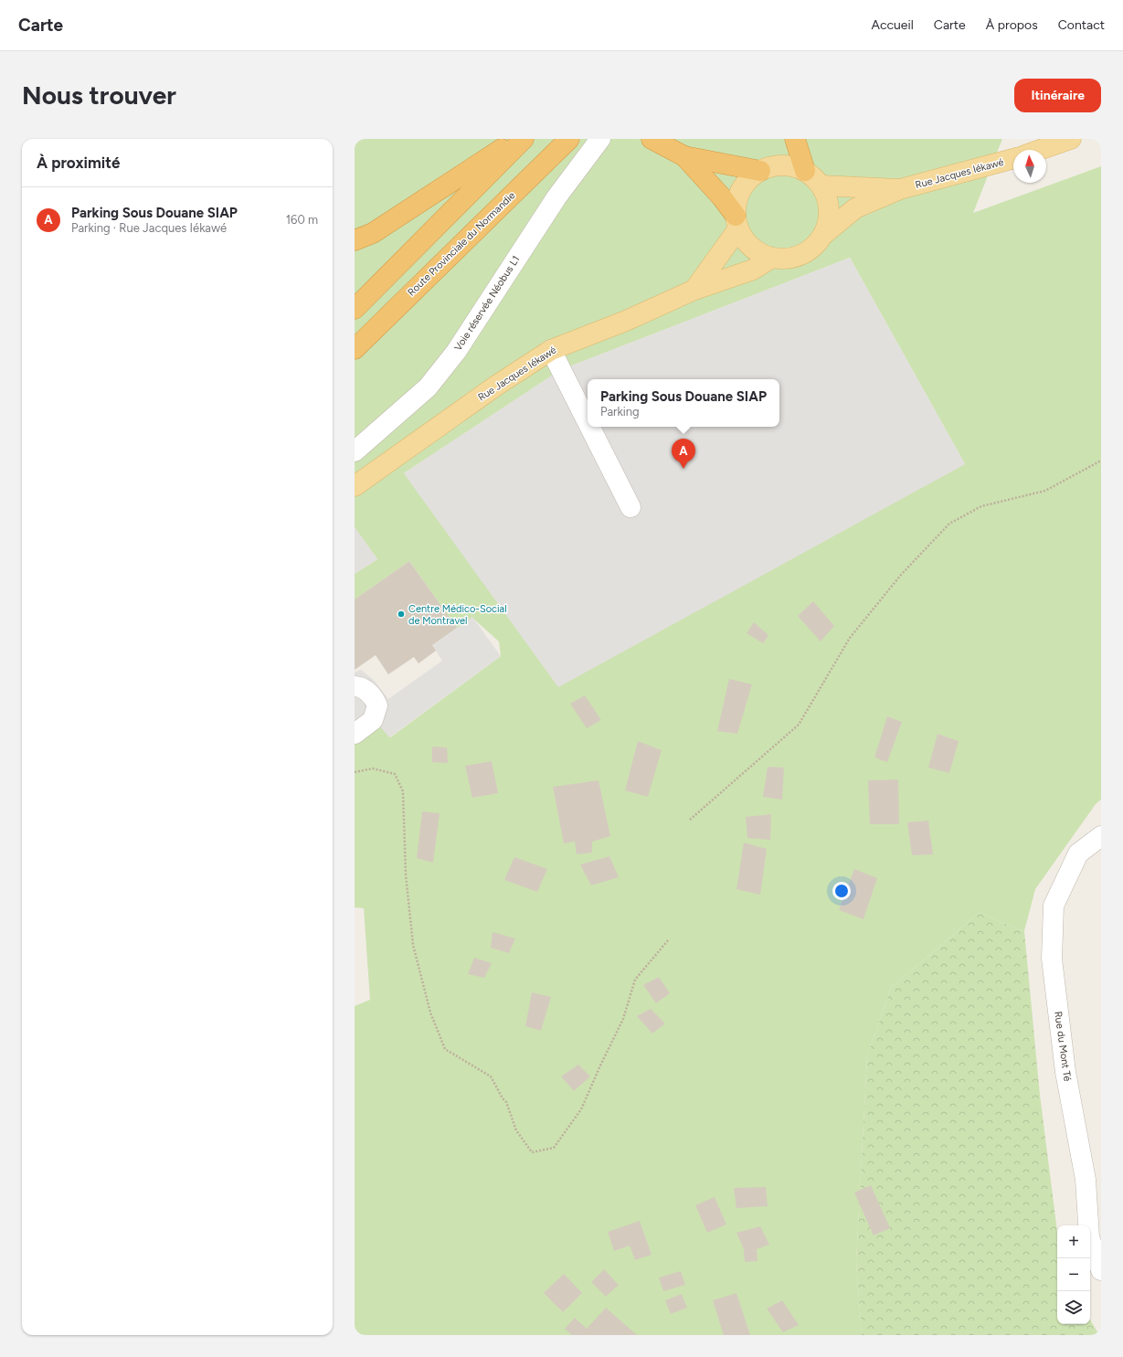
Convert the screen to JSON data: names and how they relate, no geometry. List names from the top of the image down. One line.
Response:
{"streets":{"highway":["Route Provinciale du Normandie"],"main road":["Rue Jacques Iékawé"],"street":["Voie réservée Néobus L1","Rue du Mont Té"]},"places":["Centre Médico-Social de Montravel"],"north":"top","page":{"header":"Carte","nav":["Accueil","Carte","À propos","Contact"],"buttons":"Itinéraire","title":"Nous trouver","heading":"À proximité","list":[{"mark":"A","name":"Parking Sous Douane SIAP","note":"Parking · Rue Jacques Iékawé","value":"160 m"}],"popup":["Parking Sous Douane SIAP","Parking"],"pins":"A","map_buttons":["+","−"]}}
